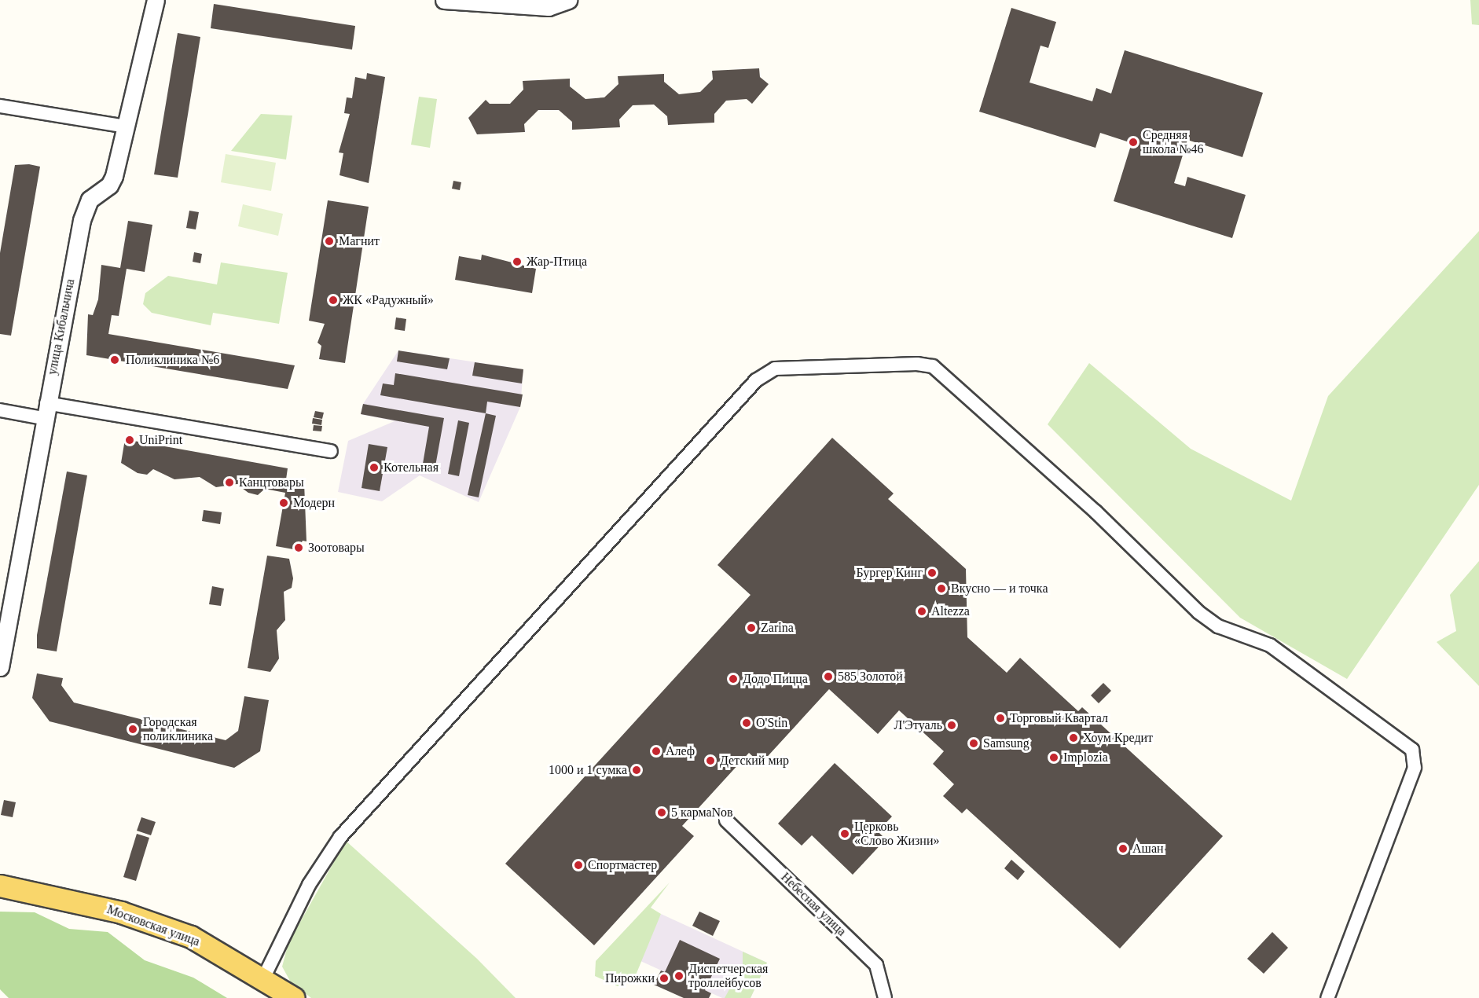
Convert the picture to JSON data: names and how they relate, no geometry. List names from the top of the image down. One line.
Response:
{"streets":{"main road":["Московская улица"],"street":["улица Кибальчича","Небесная улица"]},"places":["Средняя школа №46","Магнит","Жар-Птица","ЖК «Радужный»","Поликлиника №6","UniPrint","Котельная","Канцтовары","Модерн","Зоотовары","Бургер Кинг","Вкусно — и точка","Altezza","Zarina","585 Золотой","Додо Пицца","Торговый Квартал","O'Stin","Л'Этуаль","Городская поликлиника","Хоум Кредит","Samsung","Алеф","Implozia","Детский мир","1000 и 1 сумка","5 кармаNов","Церковь «Слово Жизни»","Ашан","Спортмастер","Диспетчерская троллейбусов","Пирожки"]}
